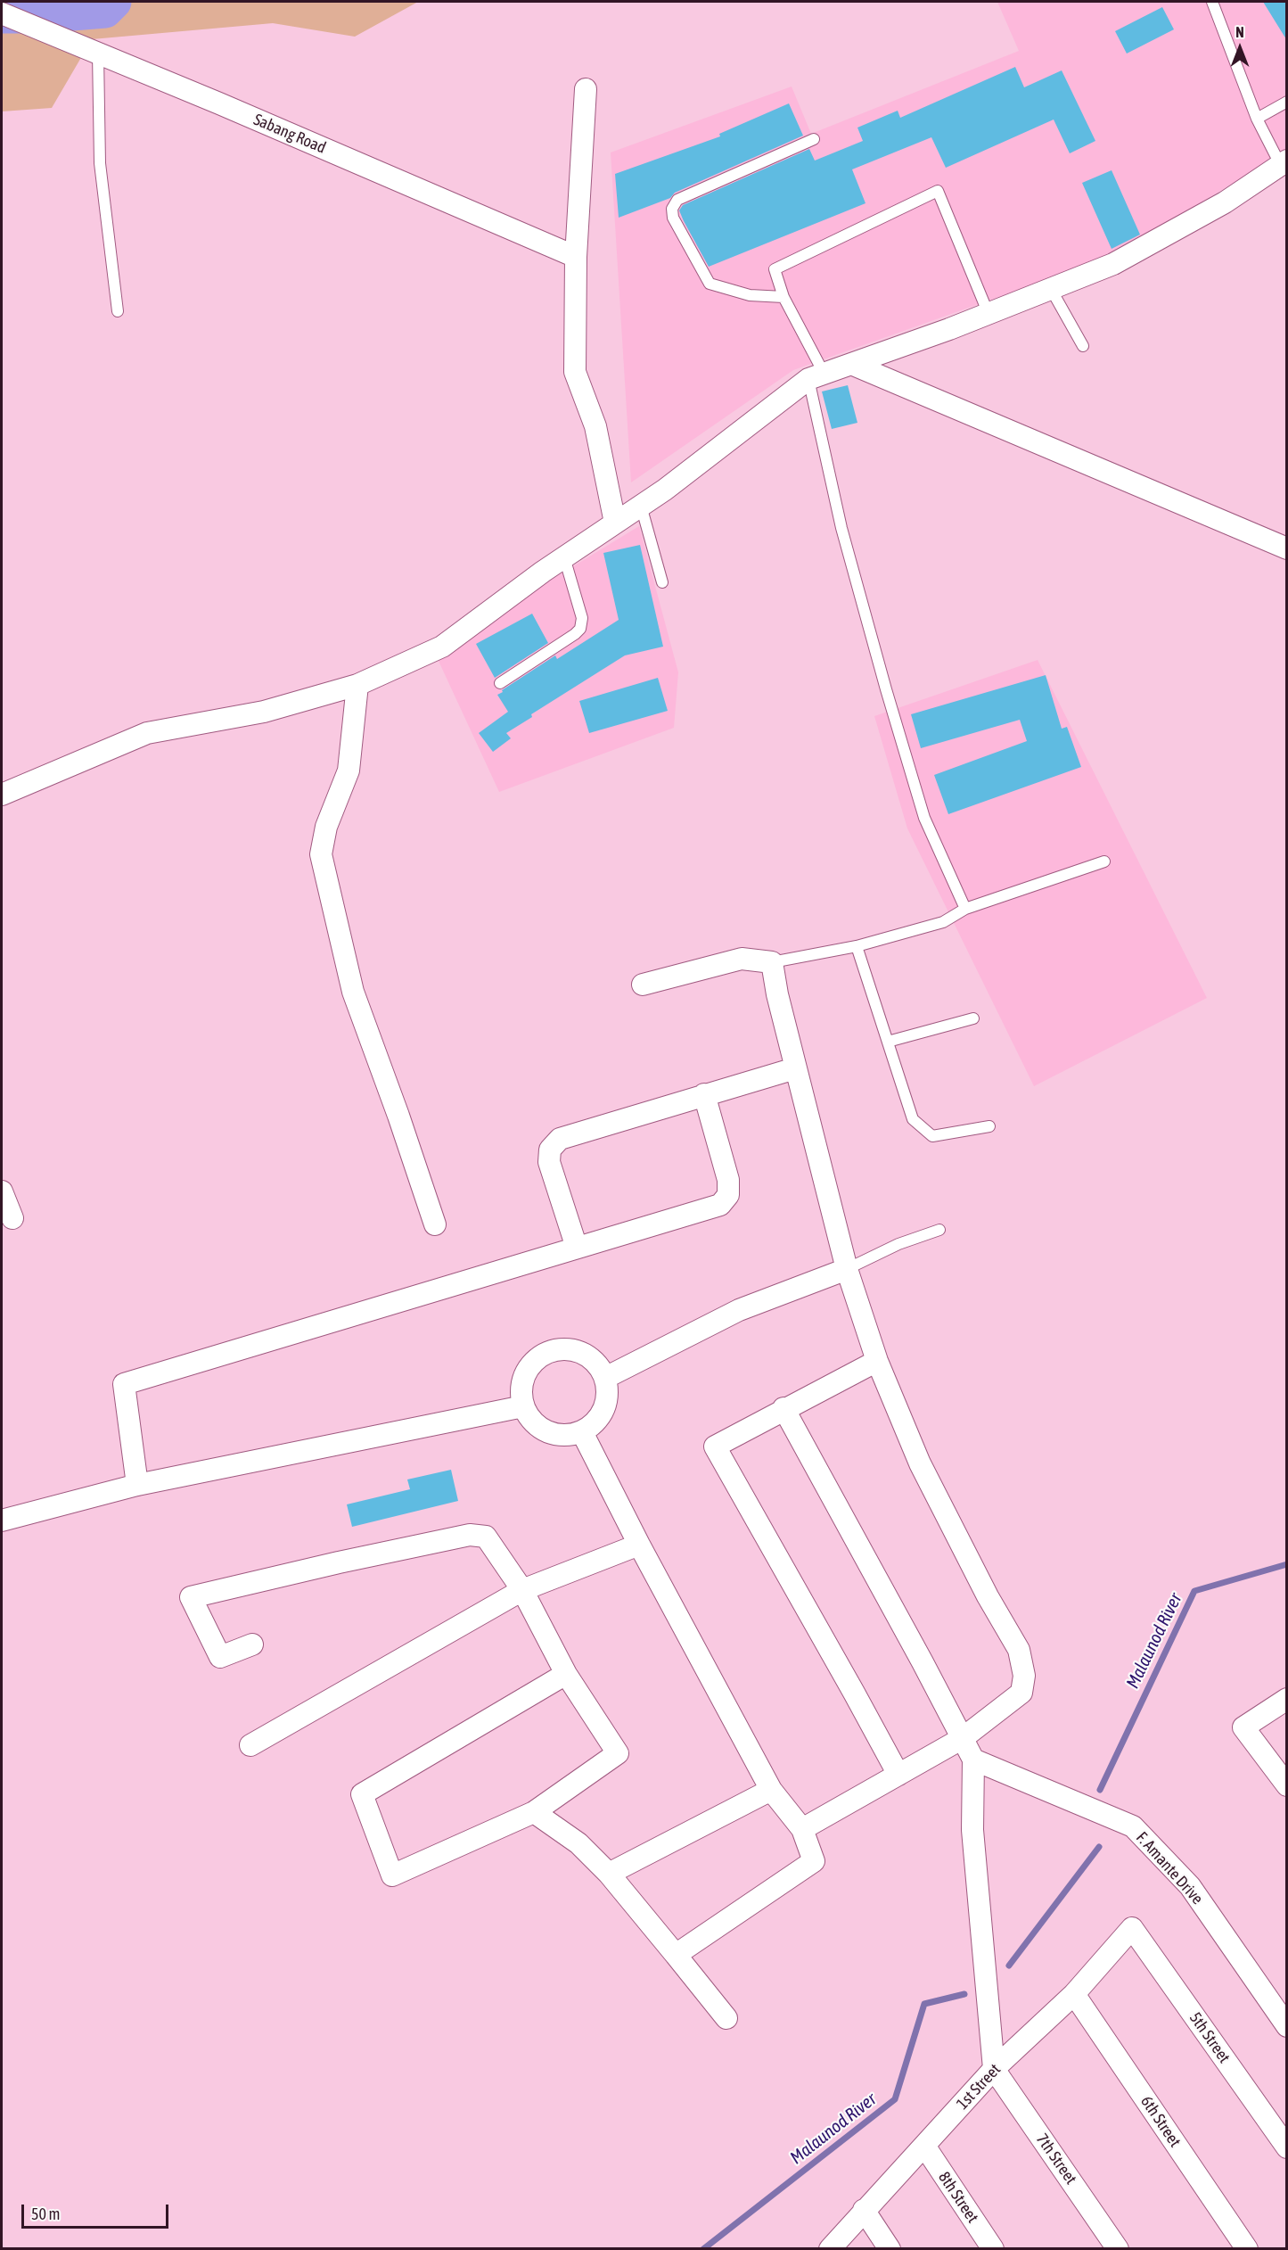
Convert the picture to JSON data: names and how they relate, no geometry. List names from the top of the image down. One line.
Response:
{"streets":{"street":["Sabang Road","F. Amante Drive","5th Street","1st Street","6th Street","7th Street","8th Street"]},"crossings":[["5th Street","1st Street"],["1st Street","6th Street"],["1st Street","7th Street"],["1st Street","8th Street"]],"water":["Malaunod River"],"scale_bar":"50 m","north":"top"}
